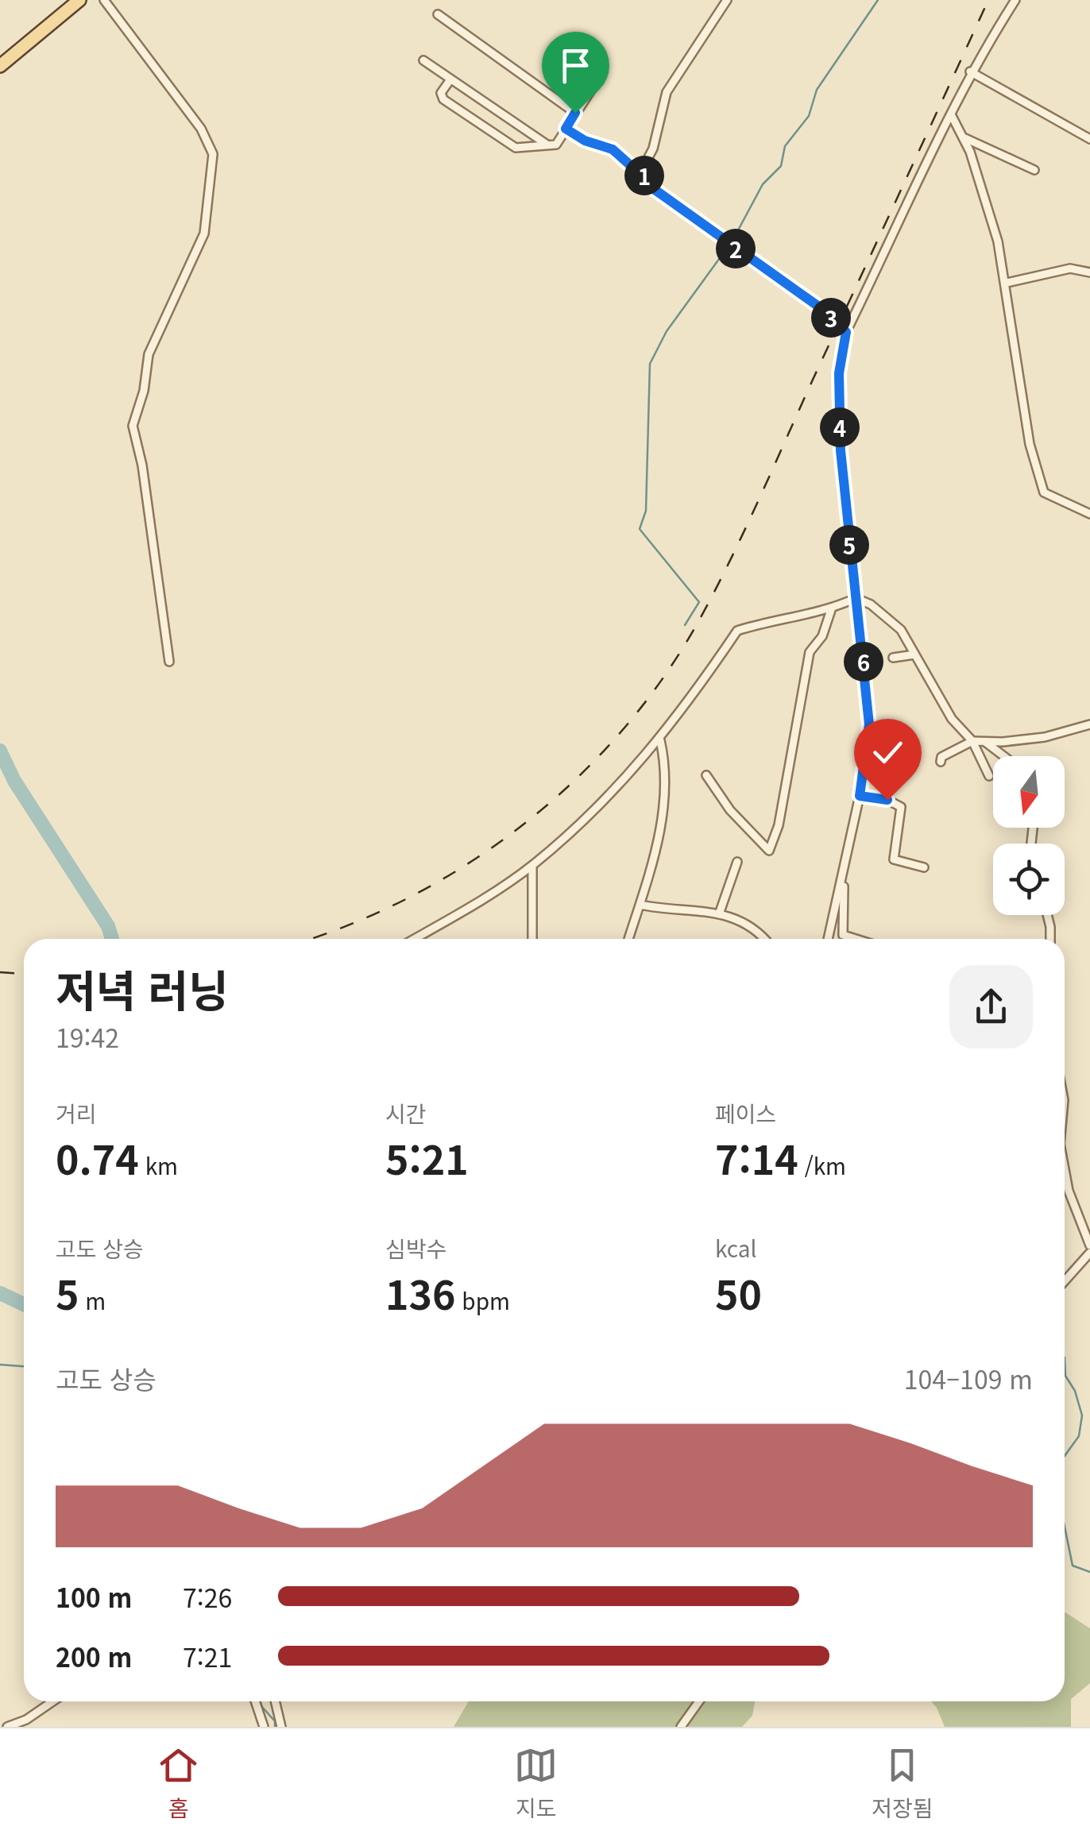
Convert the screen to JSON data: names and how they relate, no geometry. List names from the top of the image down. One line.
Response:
{"north":"bottom","page":{"pins":["1","2","3","4","5","6"],"heading":["저녁 러닝","19:42"],"stats":[["거리","0.74 km"],["시간","5:21"],["페이스","7:14 /km"],["고도 상승","5 m"],["심박수","136 bpm"],["kcal","50"]],"chart":["고도 상승","104–109 m"],"list":[{"name":"100 m","note":"7:26"},{"name":"200 m","note":"7:21"}],"tabs":["홈","지도","저장됨"]}}
